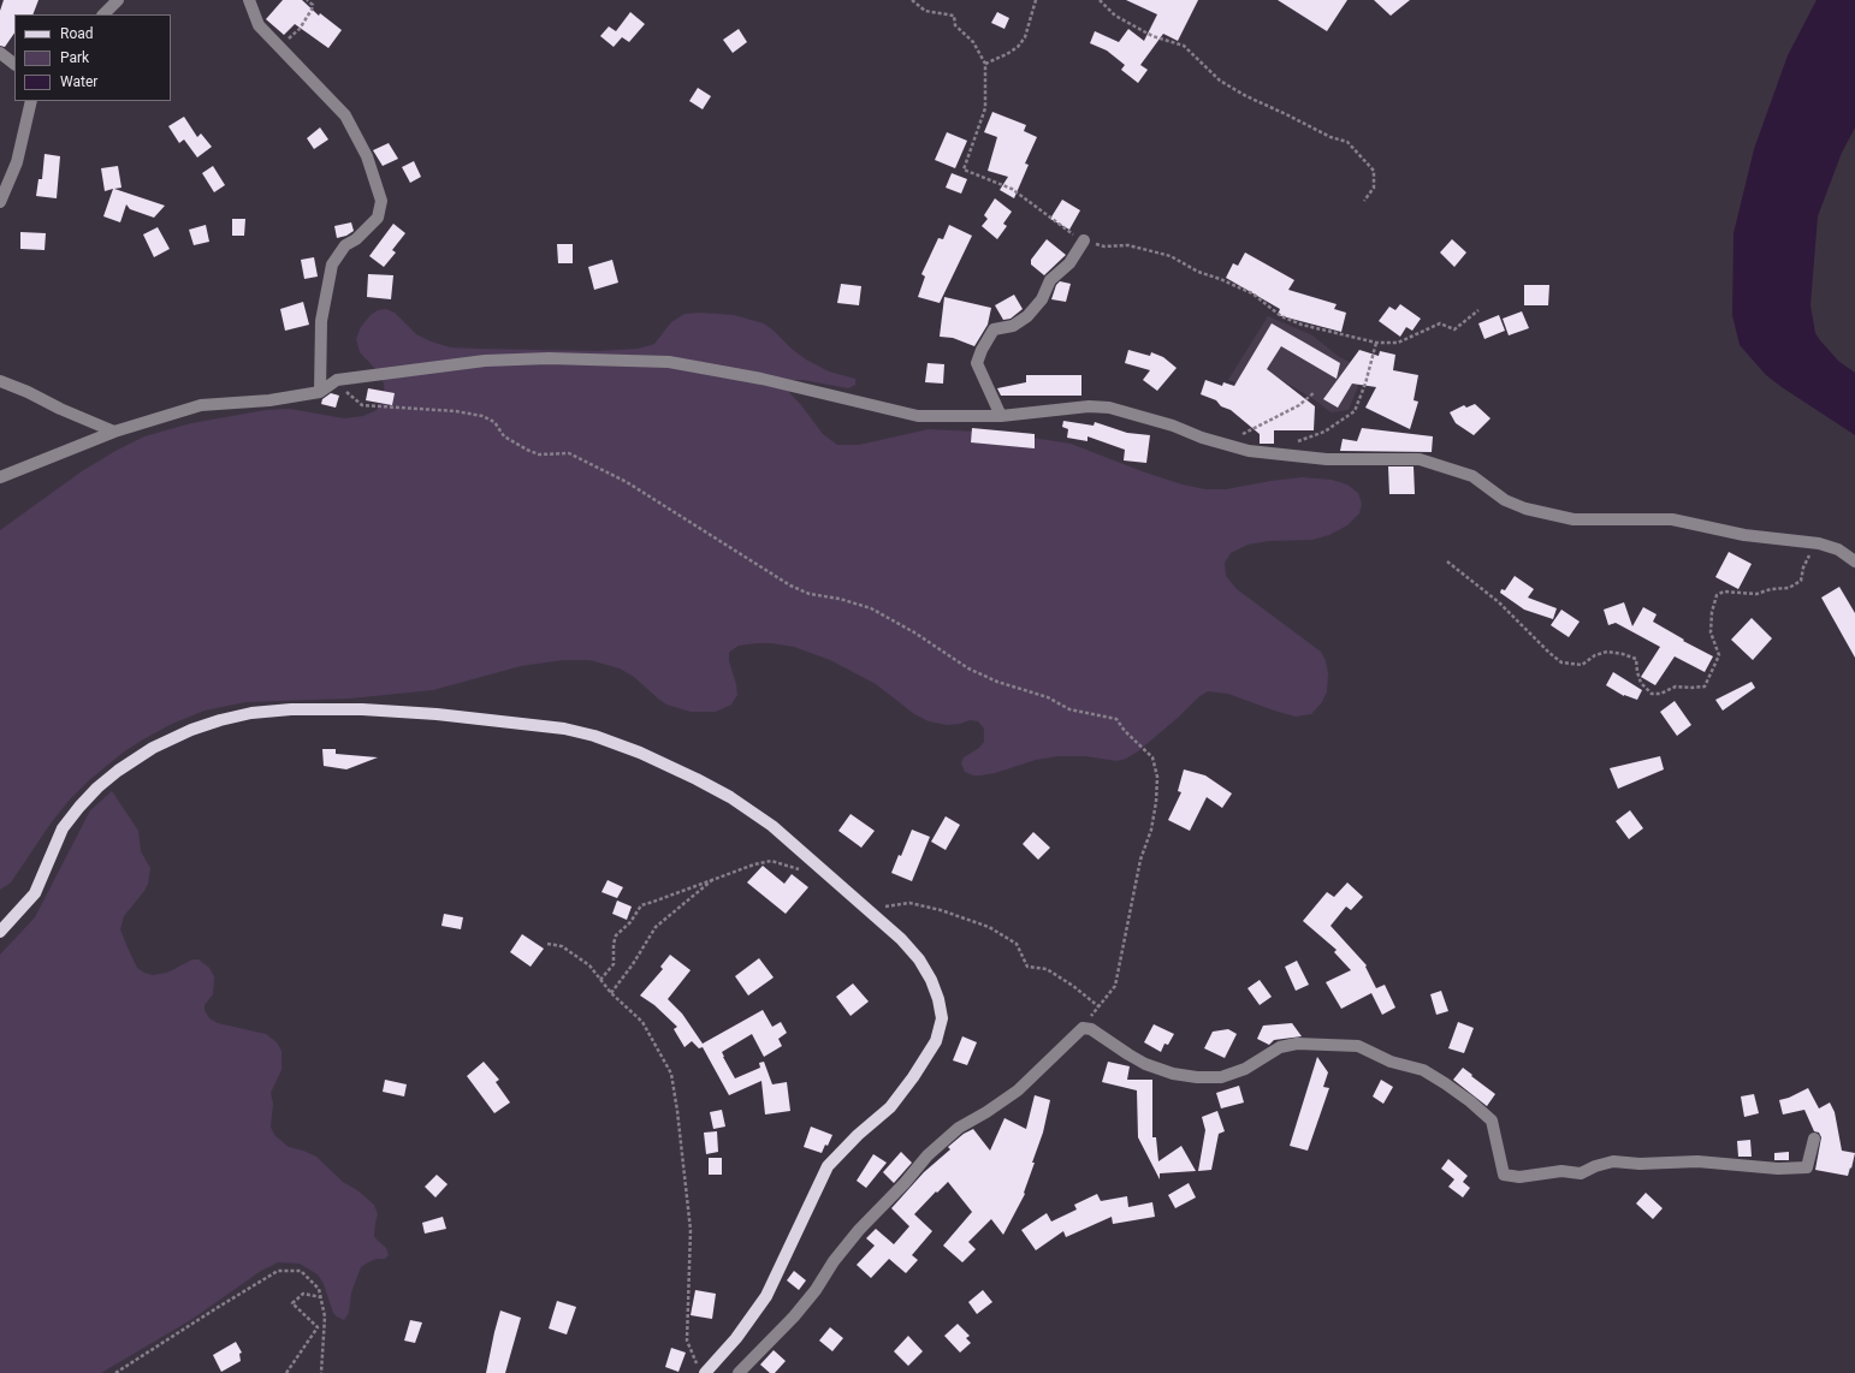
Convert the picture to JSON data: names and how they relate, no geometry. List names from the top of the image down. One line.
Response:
{"legend":["Road","Park","Water"]}
